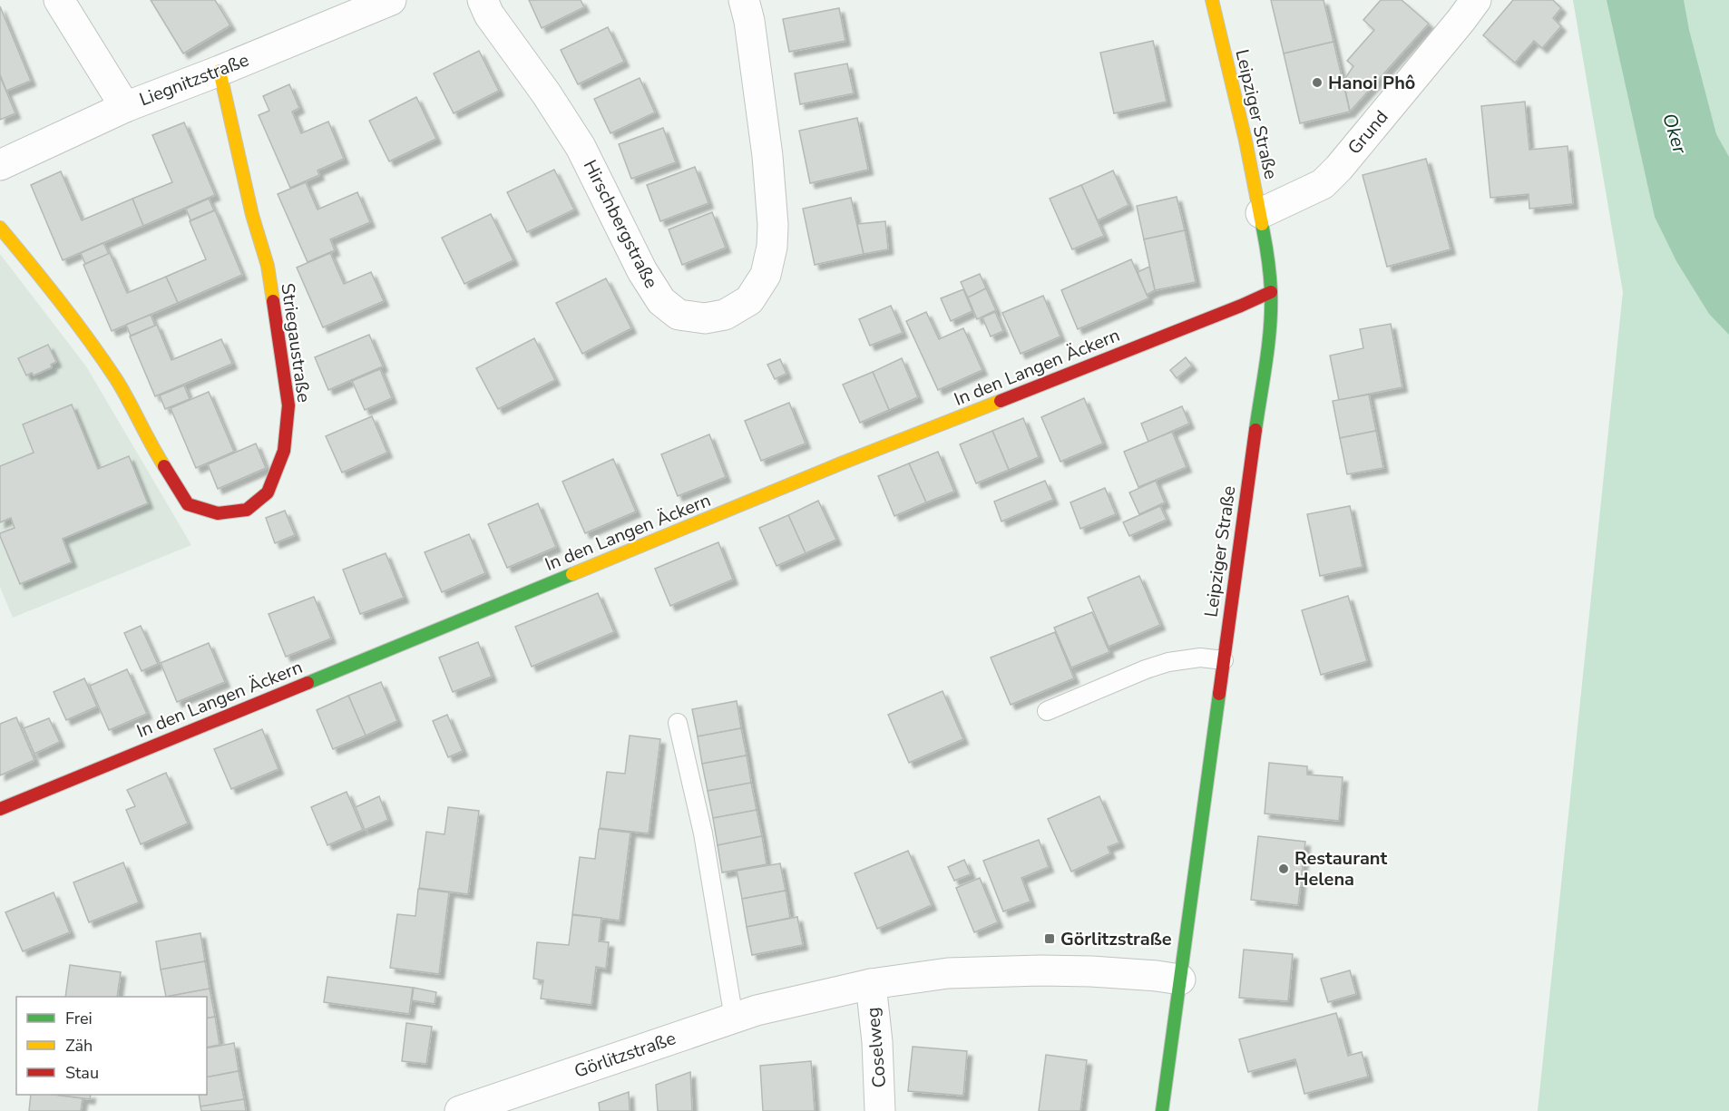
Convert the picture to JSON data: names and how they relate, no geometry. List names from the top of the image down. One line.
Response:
{"streets":{"street":["Liegnitzstraße","Leipziger Straße","Grund","Hirschbergstraße","Striegaustraße","In den Langen Äckern","Coselweg","Görlitzstraße"]},"crossings":[["Liegnitzstraße","Striegaustraße"],["Leipziger Straße","Grund"],["Leipziger Straße","In den Langen Äckern"],["Leipziger Straße","Görlitzstraße"],["Coselweg","Görlitzstraße"]],"water":["Oker"],"places":{"other":["Hanoi Phô","Restaurant Helena"],"transit":["Görlitzstraße"]},"legend":["Frei","Zäh","Stau"]}
